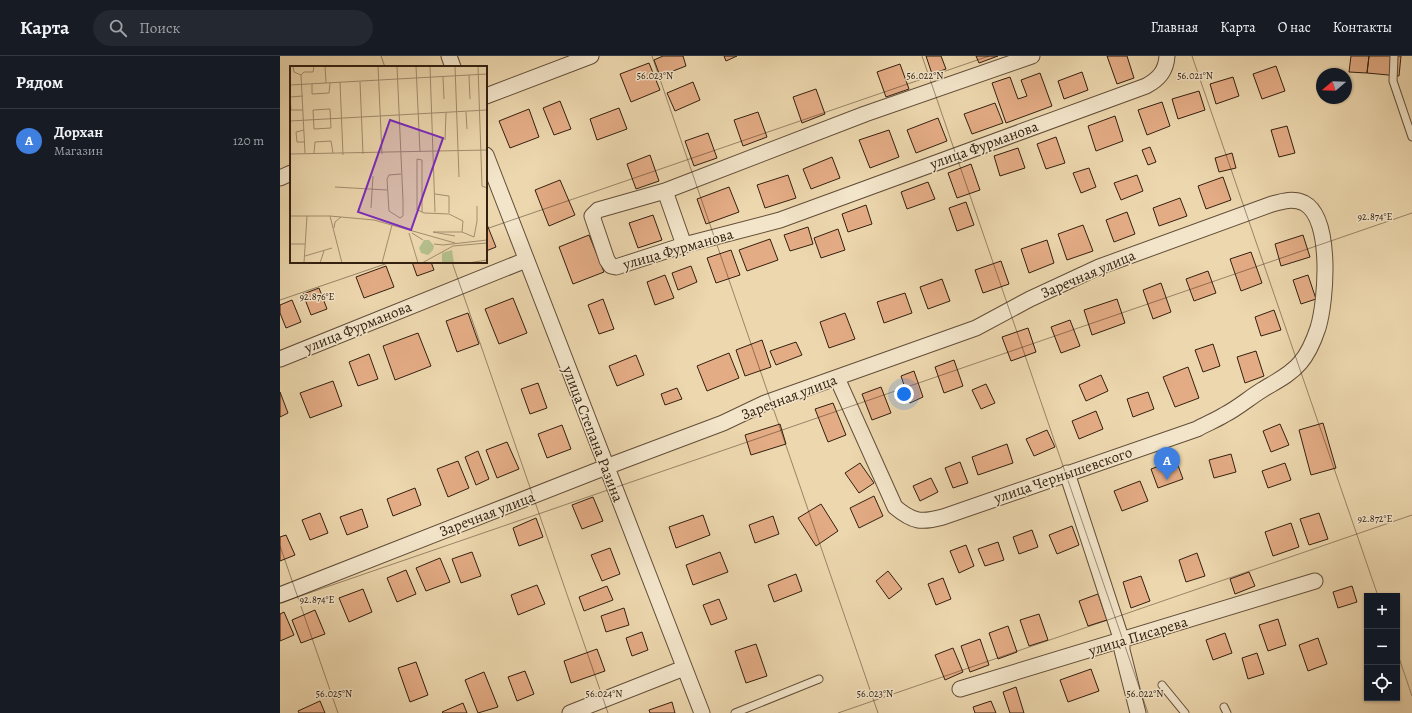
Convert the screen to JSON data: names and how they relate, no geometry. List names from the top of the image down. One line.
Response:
{"streets":{"street":["улица Фурманова","Заречная улица","улица Степана Разина","улица Чернышевского","улица Писарева"]},"crossings":[["улица Фурманова","улица Степана Разина"],["Заречная улица","улица Степана Разина"],["Заречная улица","улица Чернышевского"]],"north":"left","page":{"header":"Карта","search":"Поиск","nav":["Главная","Карта","О нас","Контакты"],"heading":"Рядом","list":[{"mark":"A","name":"Дорхан","note":"Магазин","value":"120 m"}],"pins":"A","map_buttons":["+","−"]},"coordinates":["56.023°N","56.022°N","56.021°N","92.874°E","92.876°E","92.872°E","56.025°N","56.024°N"]}
